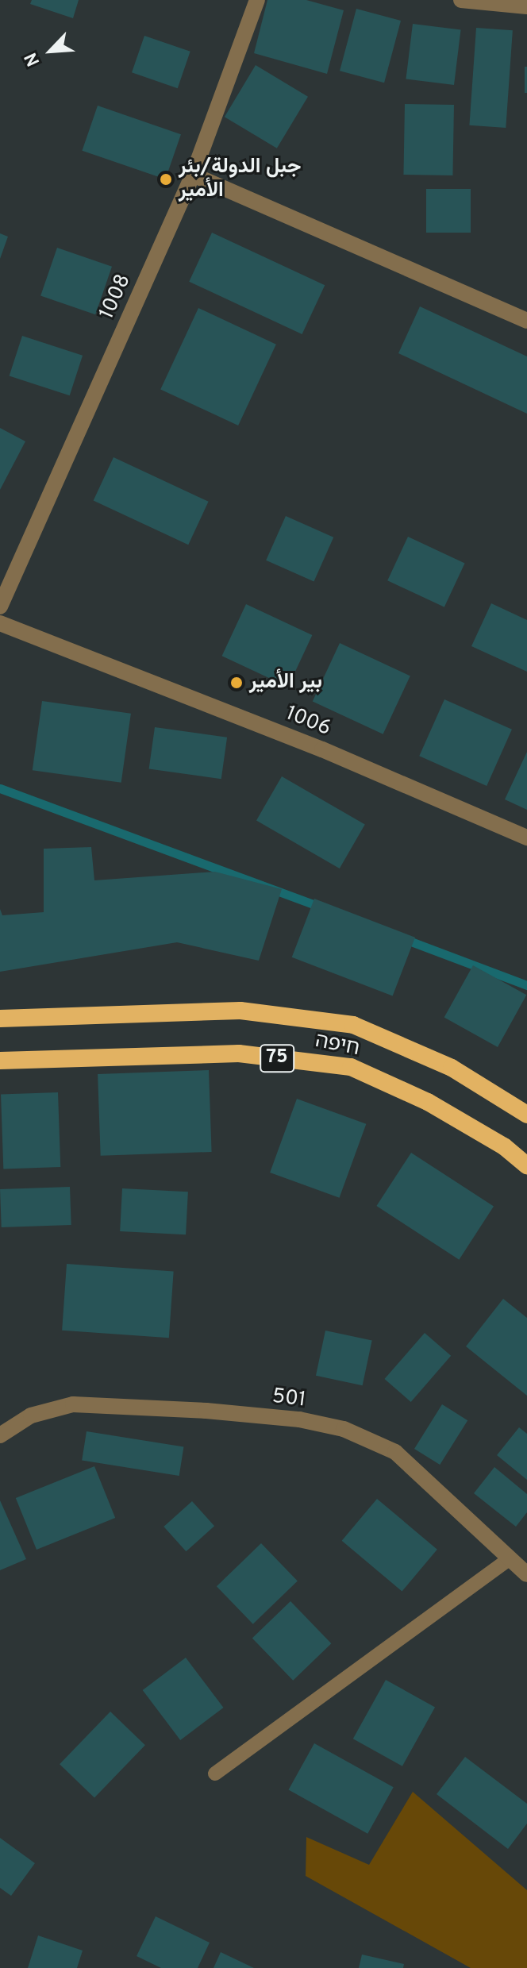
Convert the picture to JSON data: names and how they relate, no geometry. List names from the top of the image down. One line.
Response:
{"streets":{"highway":["חיפה","75"],"street":["1008","1006","501"]},"places":["جبل الدولة/بئر الأمير","بير الأمير"],"north":"bottom left"}
